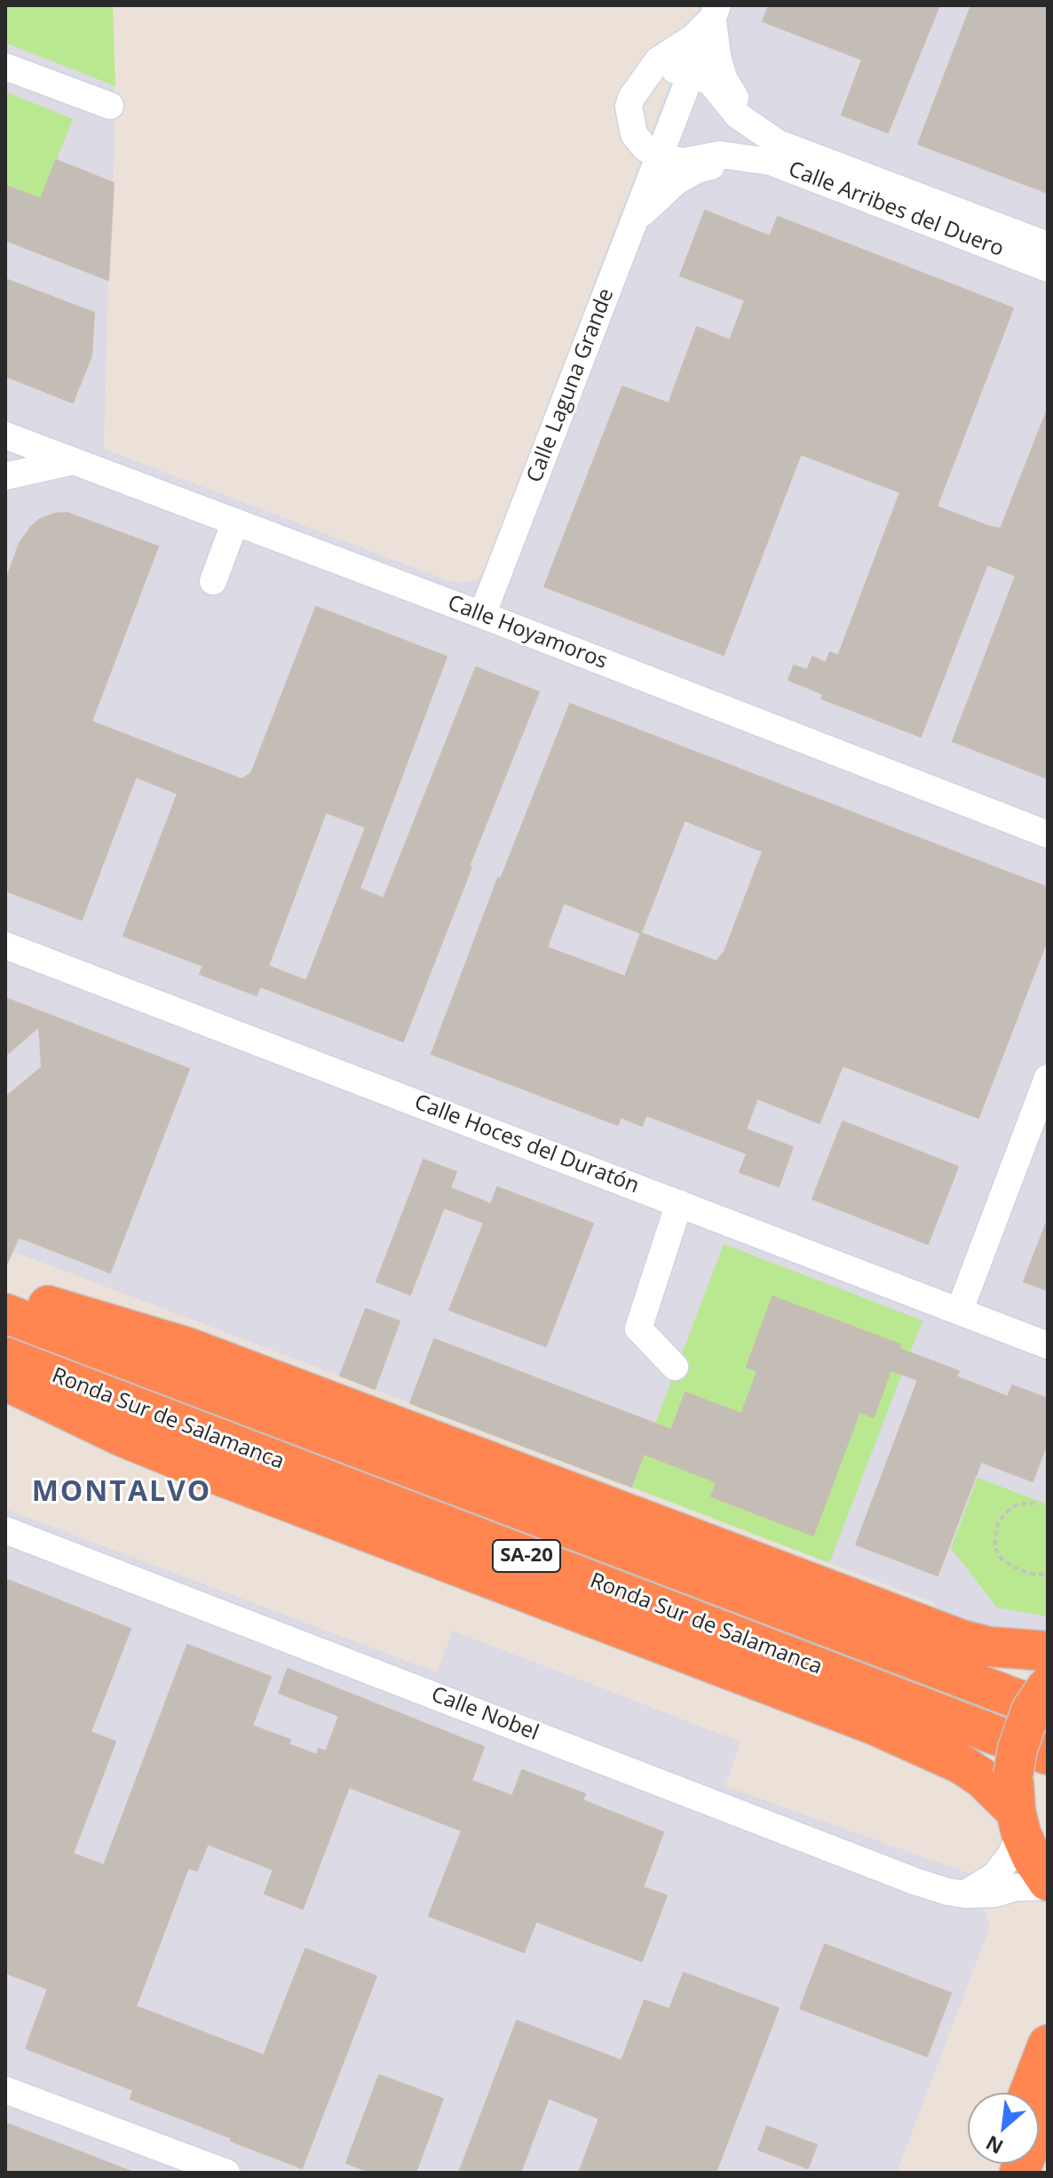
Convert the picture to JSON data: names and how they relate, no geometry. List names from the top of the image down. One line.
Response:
{"streets":{"highway":["Ronda Sur de Salamanca","SA-20"],"street":["Calle Arribes del Duero","Calle Laguna Grande","Calle Hoyamoros","Calle Hoces del Duratón","Calle Nobel"]},"crossings":[["Calle Arribes del Duero","Calle Laguna Grande"],["Calle Laguna Grande","Calle Hoyamoros"]],"districts":["MONTALVO"],"north":"bottom left"}
